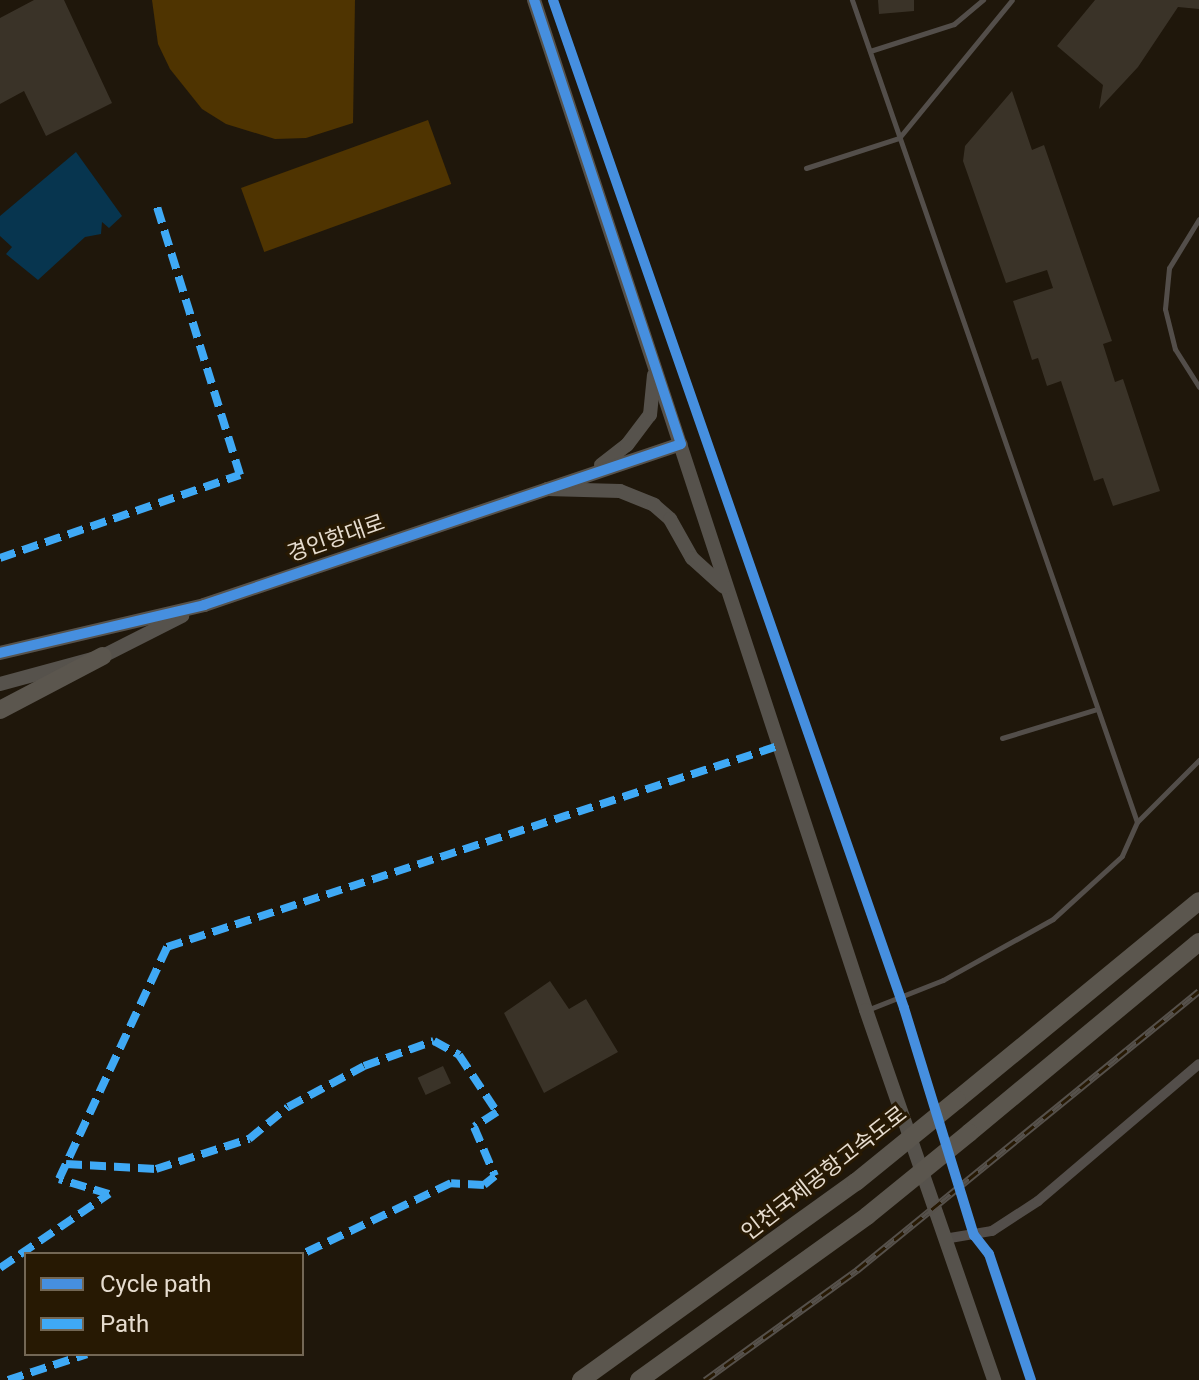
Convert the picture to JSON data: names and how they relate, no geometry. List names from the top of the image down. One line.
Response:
{"streets":{"highway":["인천국제공항고속도로"],"street":["경인항대로"]},"legend":["Cycle path","Path"]}
